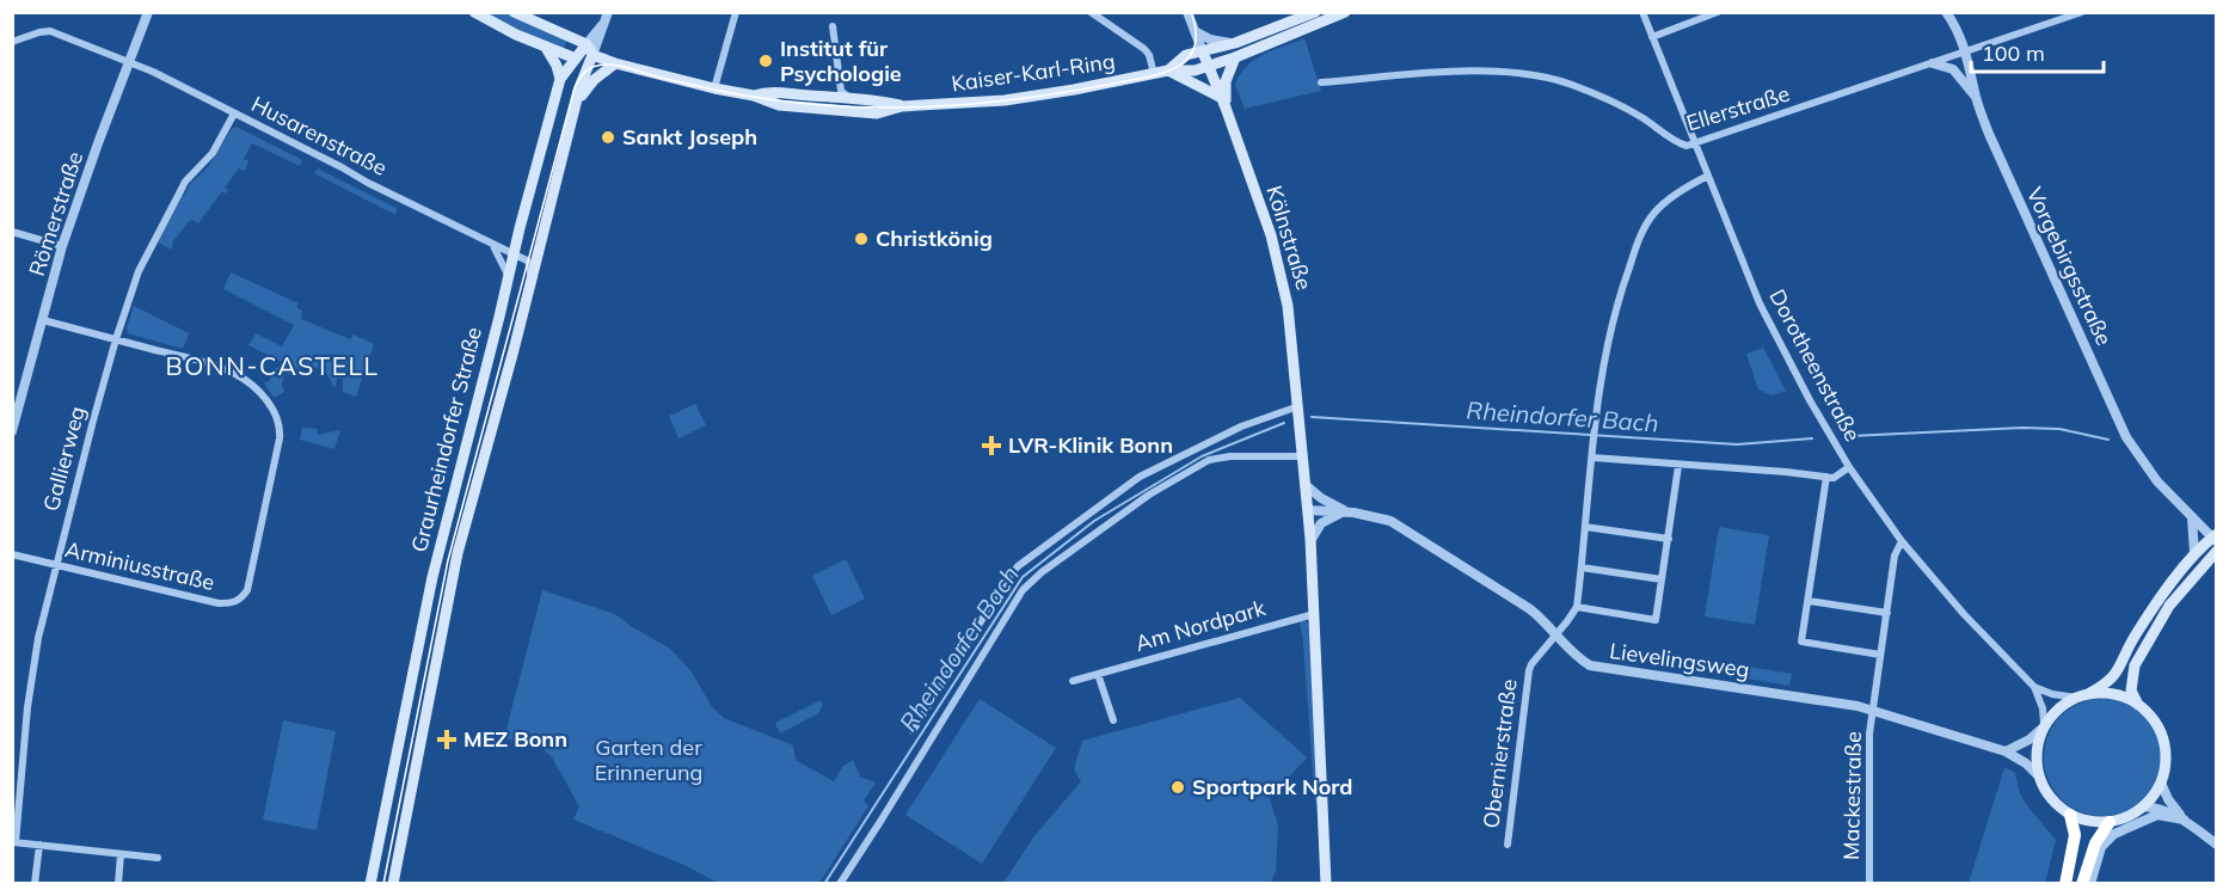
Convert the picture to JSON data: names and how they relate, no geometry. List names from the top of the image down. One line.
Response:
{"streets":{"main road":["Kaiser-Karl-Ring","Kölnstraße","Graurheindorfer Straße"],"street":["Ellerstraße","Husarenstraße","Römerstraße","Vorgebirgsstraße","Dorotheenstraße","Gallierweg","Arminiusstraße","Am Nordpark","Lievelingsweg","Obernierstraße","Mackestraße"]},"crossings":[["Kaiser-Karl-Ring","Kölnstraße"],["Kaiser-Karl-Ring","Graurheindorfer Straße"],["Ellerstraße","Vorgebirgsstraße"],["Ellerstraße","Dorotheenstraße"],["Husarenstraße","Römerstraße"],["Husarenstraße","Graurheindorfer Straße"],["Husarenstraße","Gallierweg"],["Römerstraße","Arminiusstraße"],["Kölnstraße","Am Nordpark"],["Kölnstraße","Lievelingsweg"],["Dorotheenstraße","Lievelingsweg"],["Dorotheenstraße","Mackestraße"],["Gallierweg","Arminiusstraße"],["Lievelingsweg","Obernierstraße"],["Lievelingsweg","Mackestraße"]],"districts":["BONN-CASTELL"],"water":["Rheindorfer Bach"],"parks":["Garten der Erinnerung"],"places":{"other":["Institut für Psychologie","Sankt Joseph","Christkönig","Sportpark Nord"],"health":["LVR-Klinik Bonn","MEZ Bonn"]},"scale_bar":"100 m"}
